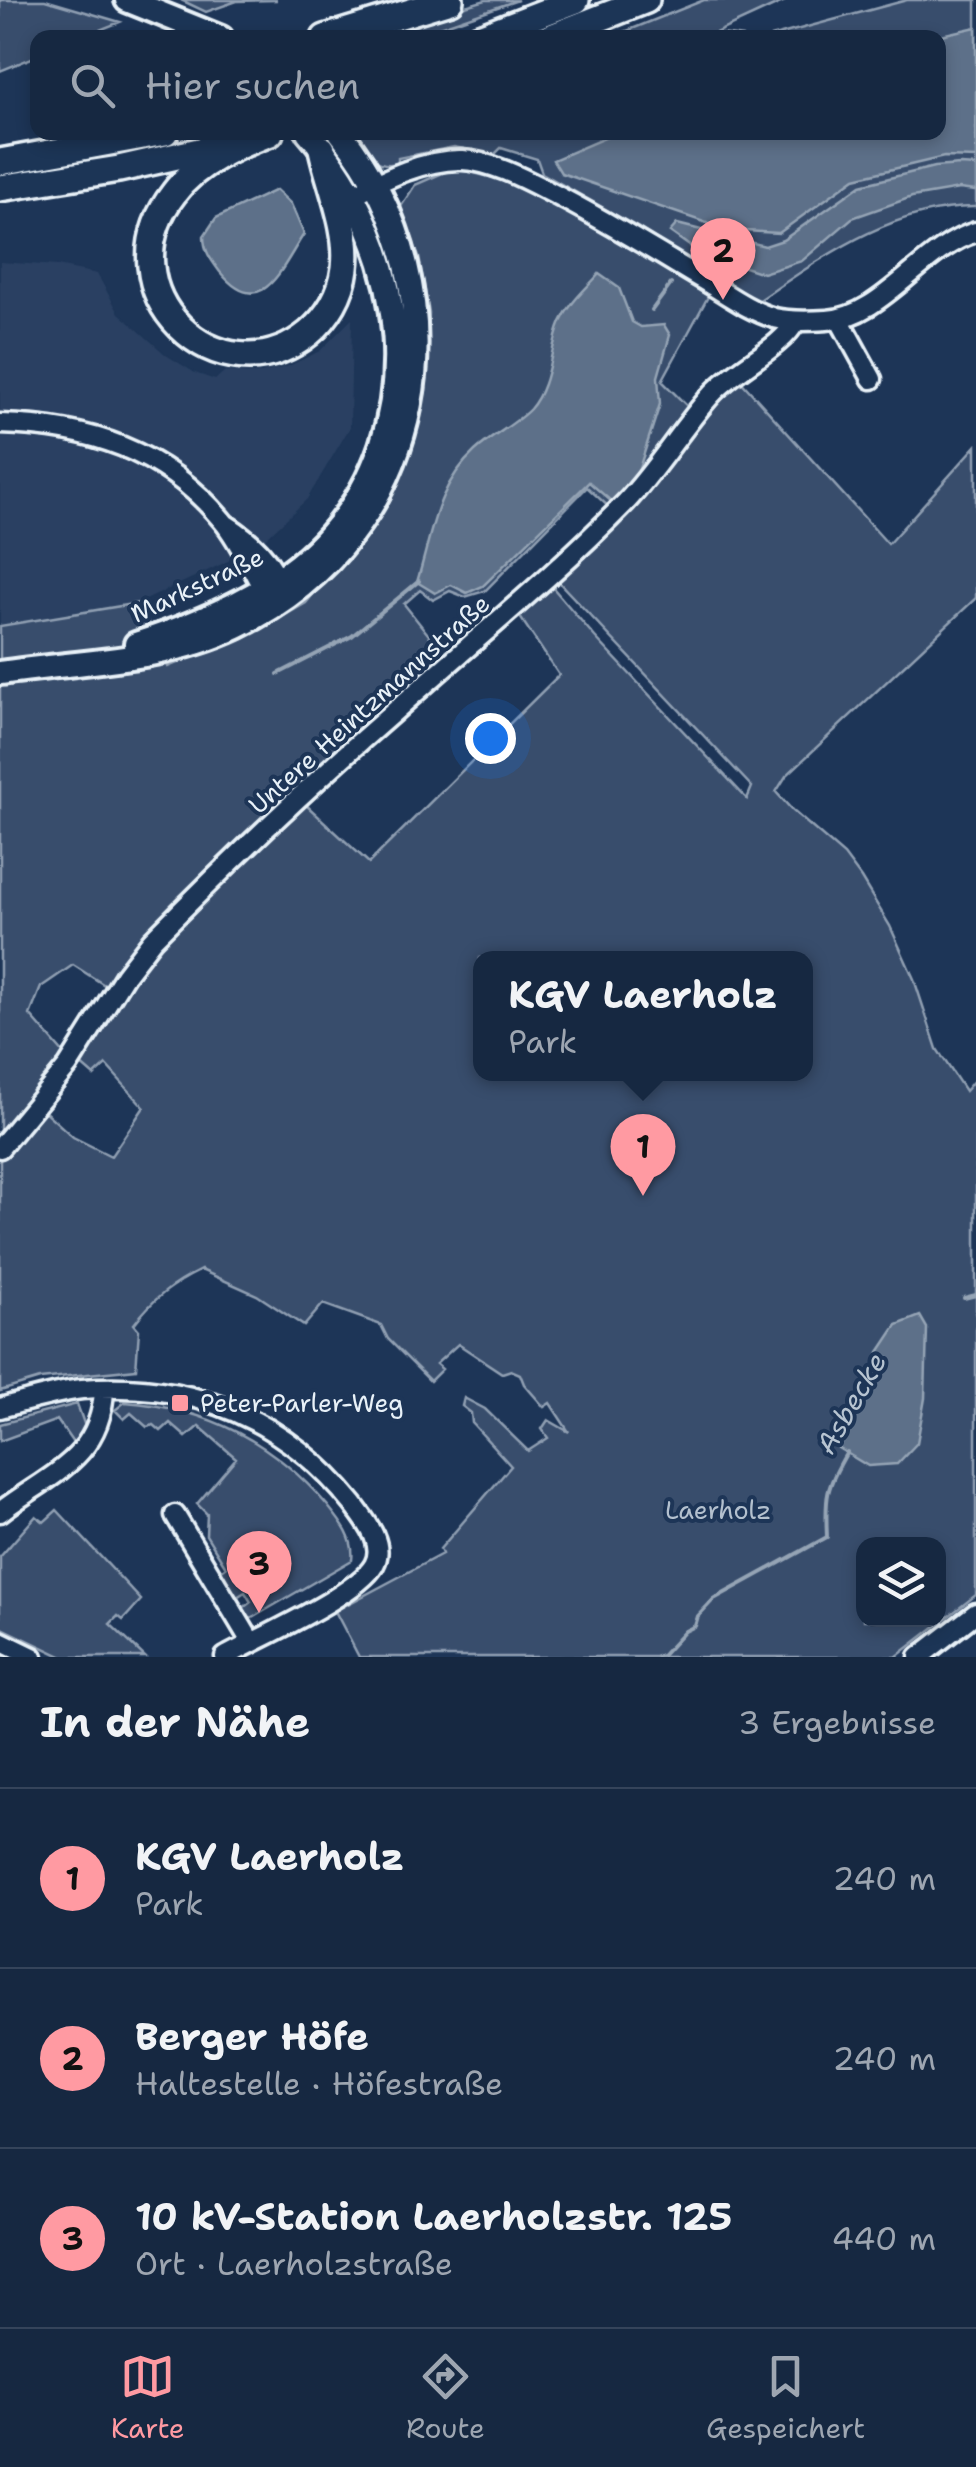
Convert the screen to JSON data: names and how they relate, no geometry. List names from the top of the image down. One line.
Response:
{"streets":{"main road":["Markstraße"],"street":["Untere Heintzmannstraße"]},"water":["Asbecke"],"parks":["Laerholz"],"places":{"transit":["Peter-Parler-Weg"]},"page":{"search":"Hier suchen","pins":["2","1","3"],"popup":["KGV Laerholz","Park"],"heading":["In der Nähe","3 Ergebnisse"],"list":[{"mark":"1","name":"KGV Laerholz","note":"Park","value":"240 m"},{"mark":"2","name":"Berger Höfe","note":"Haltestelle · Höfestraße","value":"240 m"},{"mark":"3","name":"10 kV-Station Laerholzstr. 125","note":"Ort · Laerholzstraße","value":"440 m"}],"nav":["Karte","Route","Gespeichert"]}}
